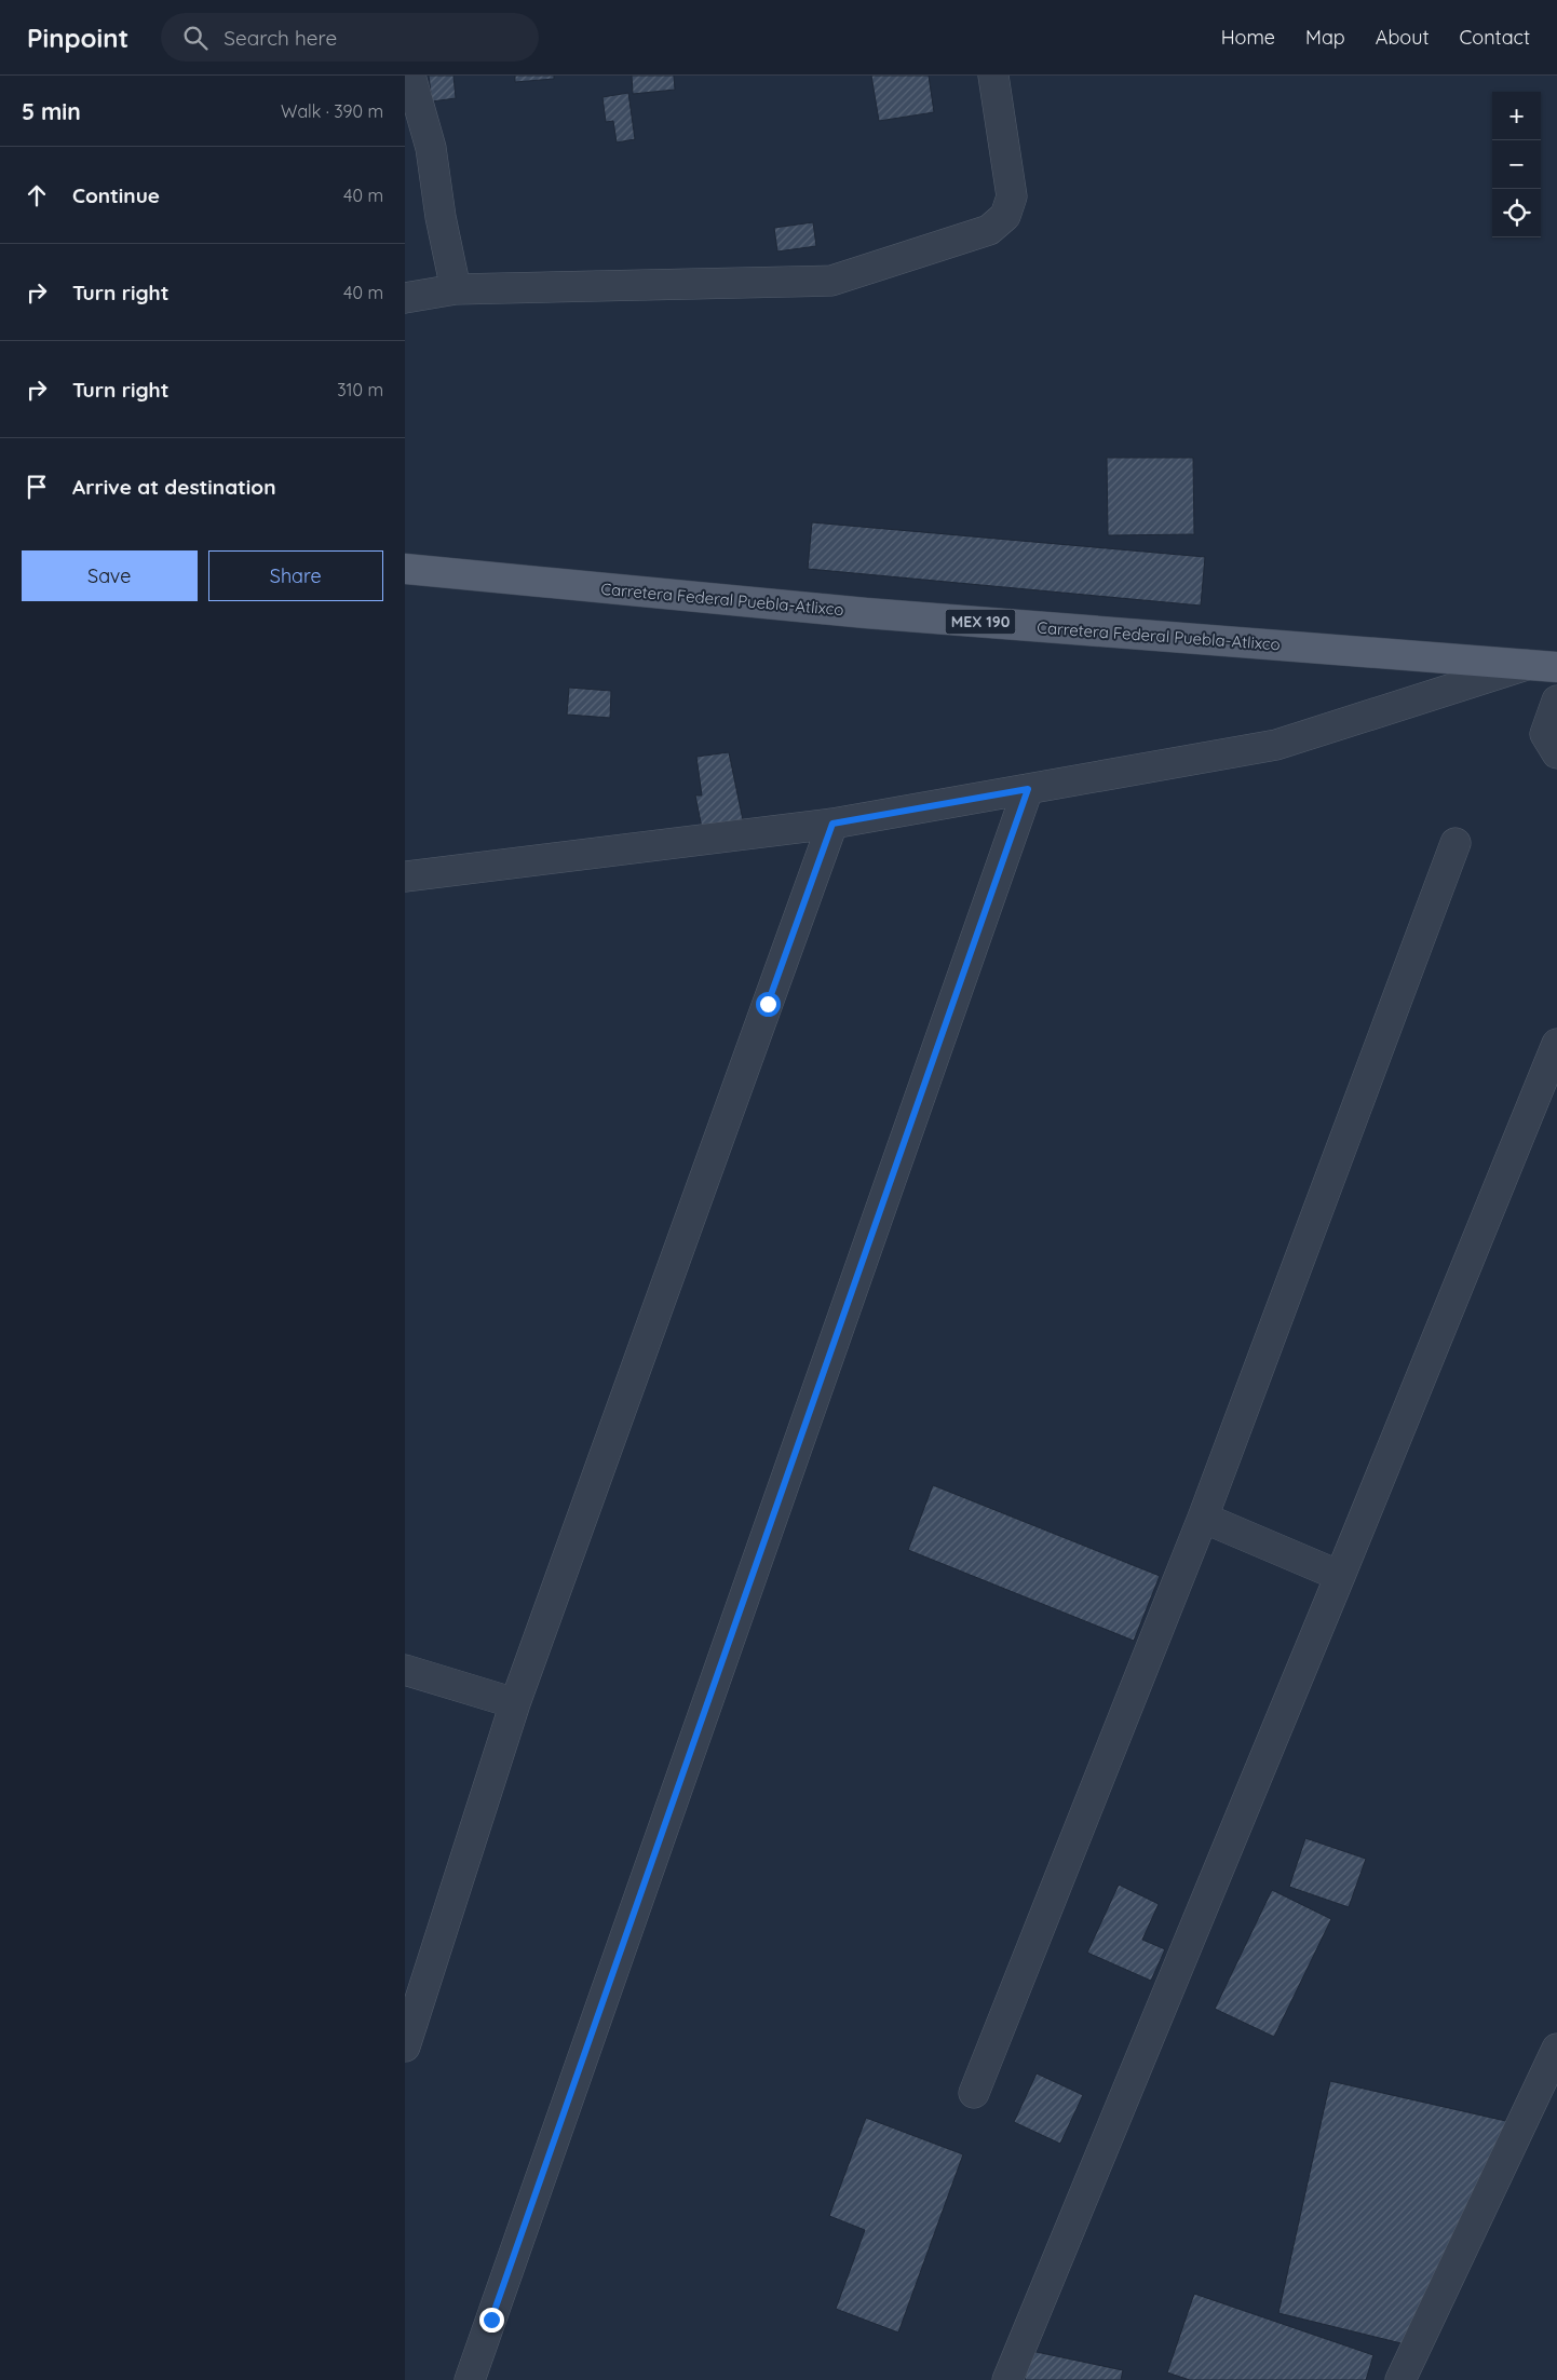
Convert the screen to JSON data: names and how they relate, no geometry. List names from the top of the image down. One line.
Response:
{"streets":{"main road":["Carretera Federal Puebla-Atlixco","MEX 190"]},"page":{"header":"Pinpoint","search":"Search here","nav":["Home","Map","About","Contact"],"heading":["5 min","Walk · 390 m"],"map_buttons":["+","−"],"list":[["Continue","40 m"],["Turn right","40 m"],["Turn right","310 m"],"Arrive at destination"],"buttons":["Save","Share"]}}
